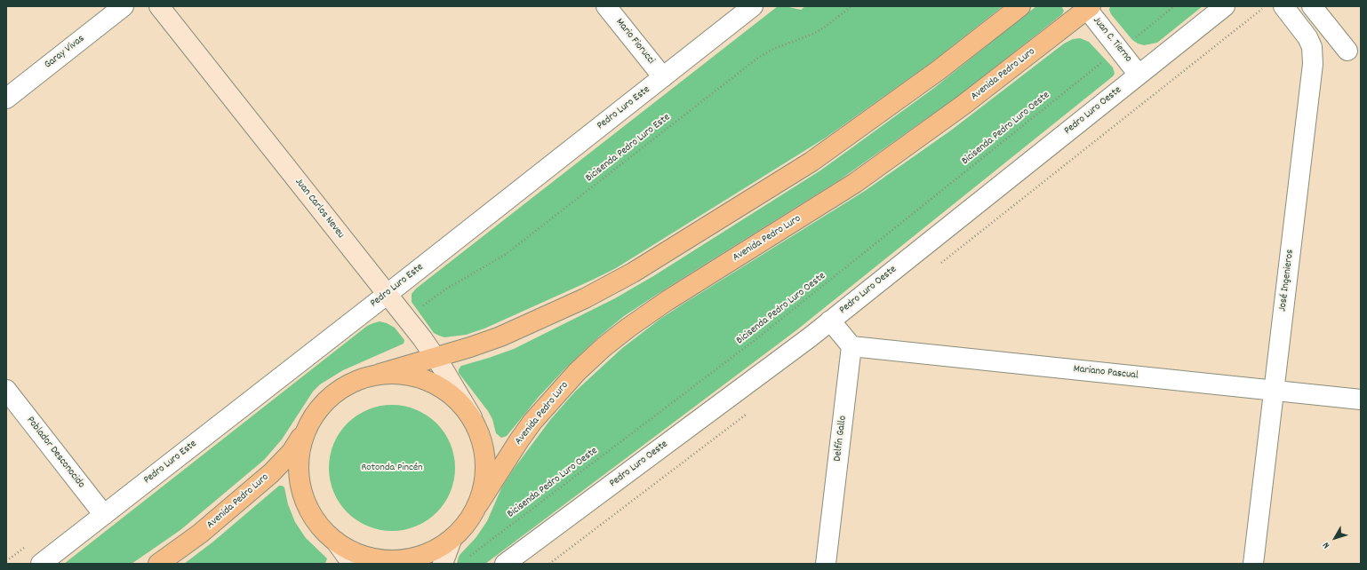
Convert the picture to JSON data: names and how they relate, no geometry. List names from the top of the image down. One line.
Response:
{"streets":{"main road":["Avenida Pedro Luro","Juan Carlos Neveu"],"street":["Juan C. Tierno","Mario Fiorucci","Garay Vivas","Pedro Luro Este","Pedro Luro Oeste","José Ingenieros","Mariano Pascual","Delfín Gallo","Poblador Desconocido"],"path":["Bicisenda Pedro Luro Oeste","Bicisenda Pedro Luro Este"]},"crossings":[["Juan C. Tierno","Avenida Pedro Luro"],["Juan C. Tierno","Pedro Luro Oeste"],["Mario Fiorucci","Pedro Luro Este"],["Pedro Luro Este","Juan Carlos Neveu"],["Pedro Luro Este","Poblador Desconocido"],["José Ingenieros","Mariano Pascual"],["Mariano Pascual","Delfín Gallo"]],"parks":["Rotonda Pincén"],"north":"bottom left"}
